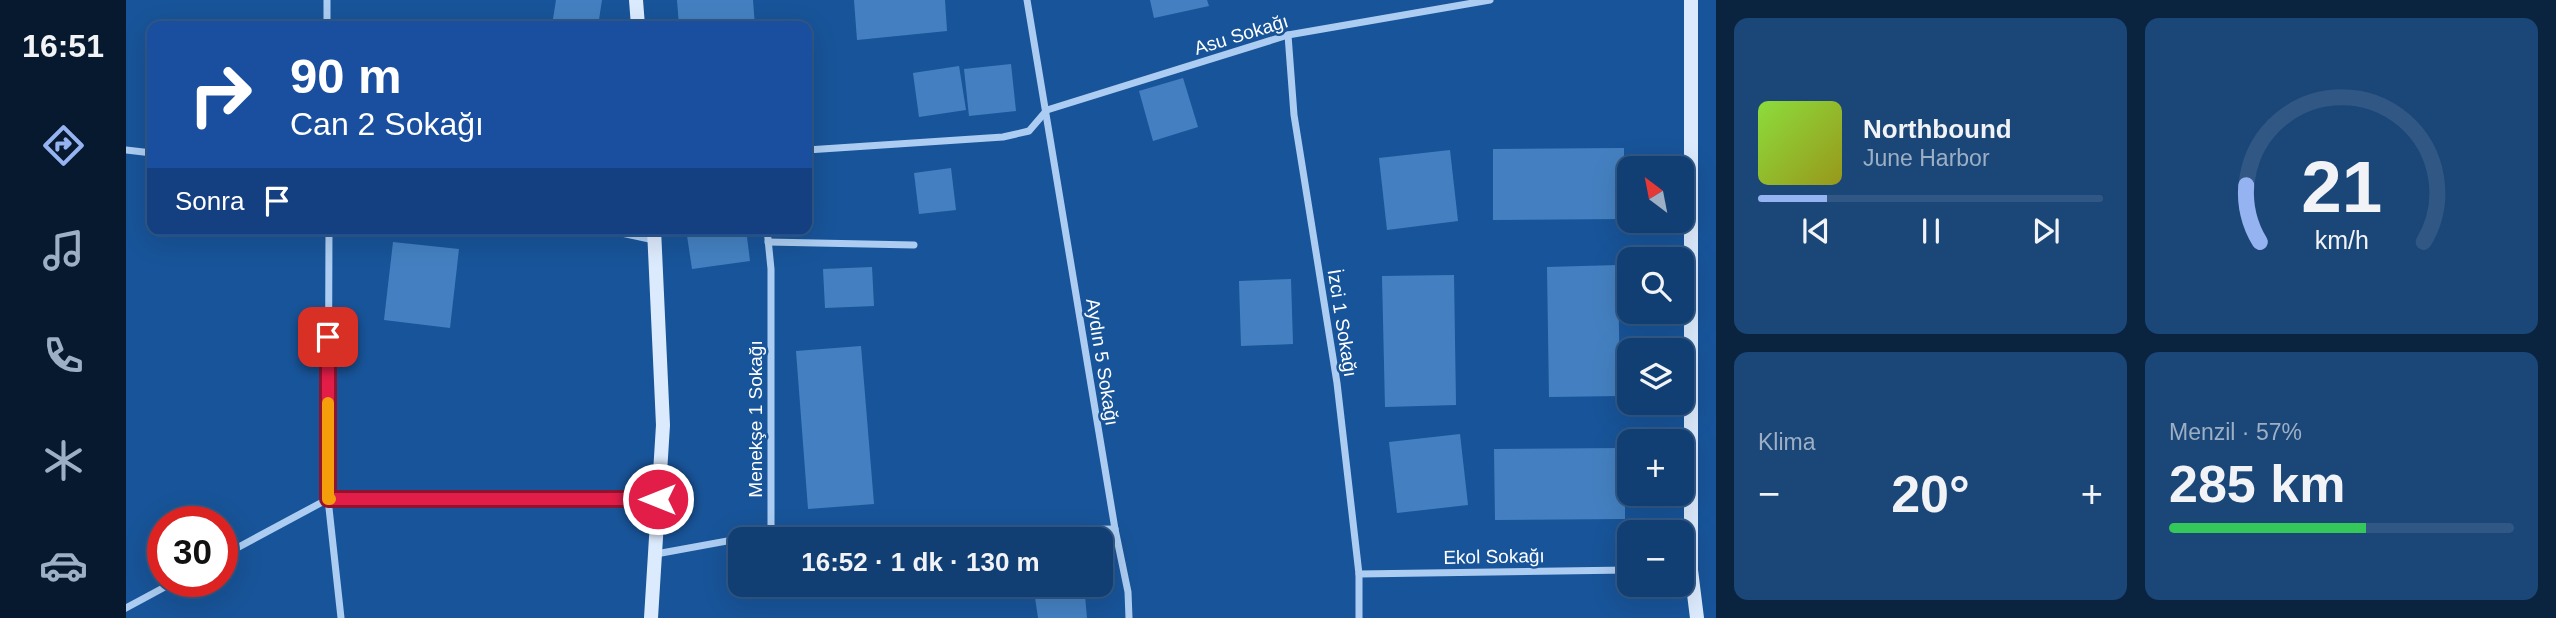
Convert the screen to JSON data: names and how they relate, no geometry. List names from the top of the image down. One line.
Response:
{"streets":{"street":["Asu Sokağı","İzci 1 Sokağı","Aydın 5 Sokağı","Menekşe 1 Sokağı","Ekol Sokağı"]},"crossings":[["Asu Sokağı","İzci 1 Sokağı"],["Asu Sokağı","Aydın 5 Sokağı"],["İzci 1 Sokağı","Ekol Sokağı"]],"north":"top left","page":{"tabs":"16:51","turn":["90 m","Can 2 Sokağı"],"song":["Northbound","June Harbor"],"map_buttons":["+","−"],"then":"Sonra","tile":["Klima",["Menzil · 57%","285 km"]],"heat":["−","20°","+"],"limit":"30","trip":"16:52 · 1 dk · 130 m","gauge":["21","km/h"]}}
